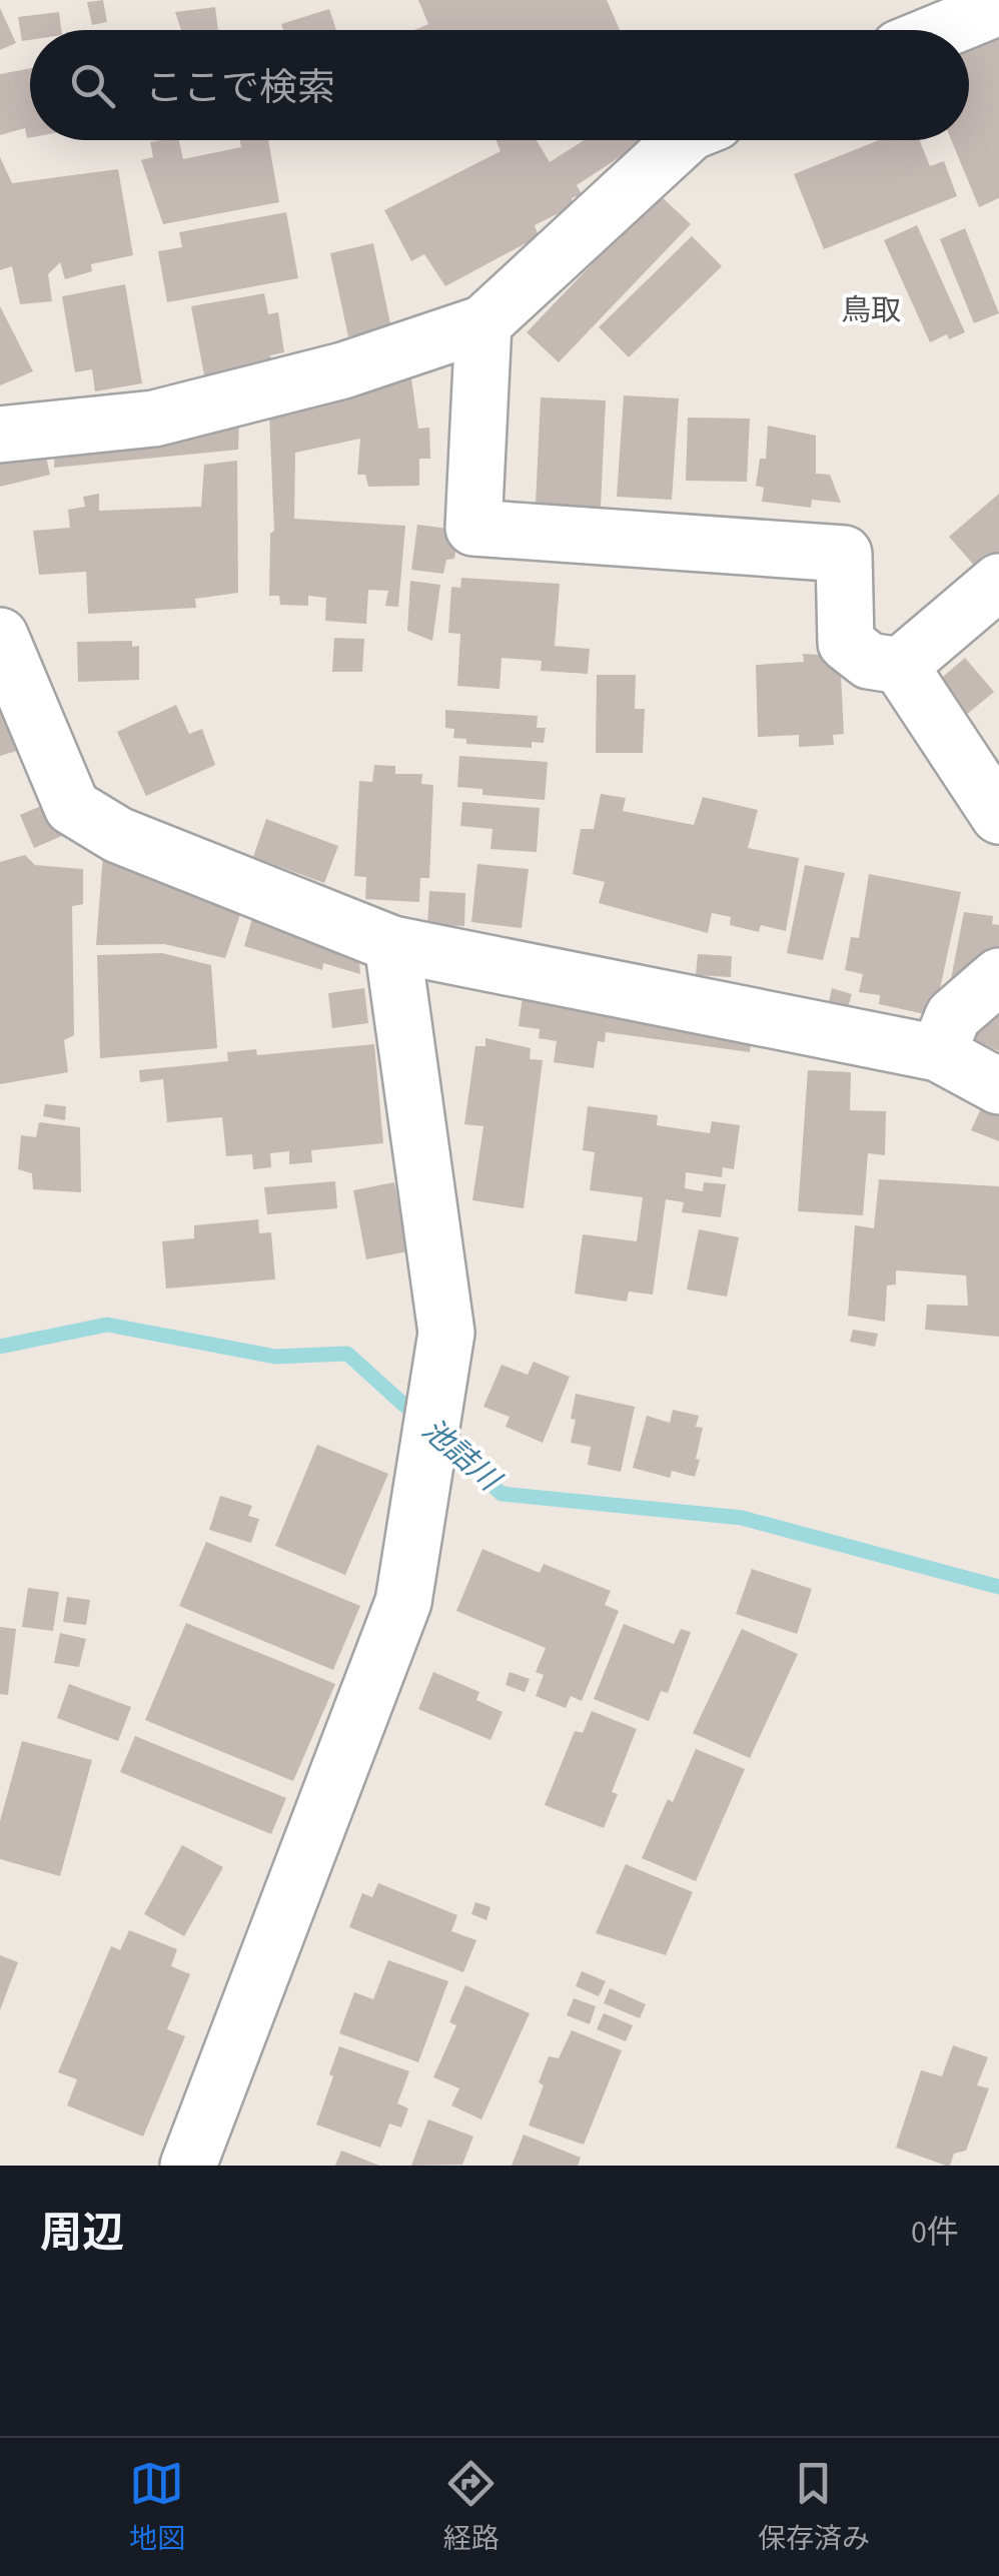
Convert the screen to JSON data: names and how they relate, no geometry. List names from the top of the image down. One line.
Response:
{"districts":["鳥取"],"water":["池詰川"],"page":{"search":"ここで検索","heading":["周辺","0件"],"nav":["地図","経路","保存済み"]}}
